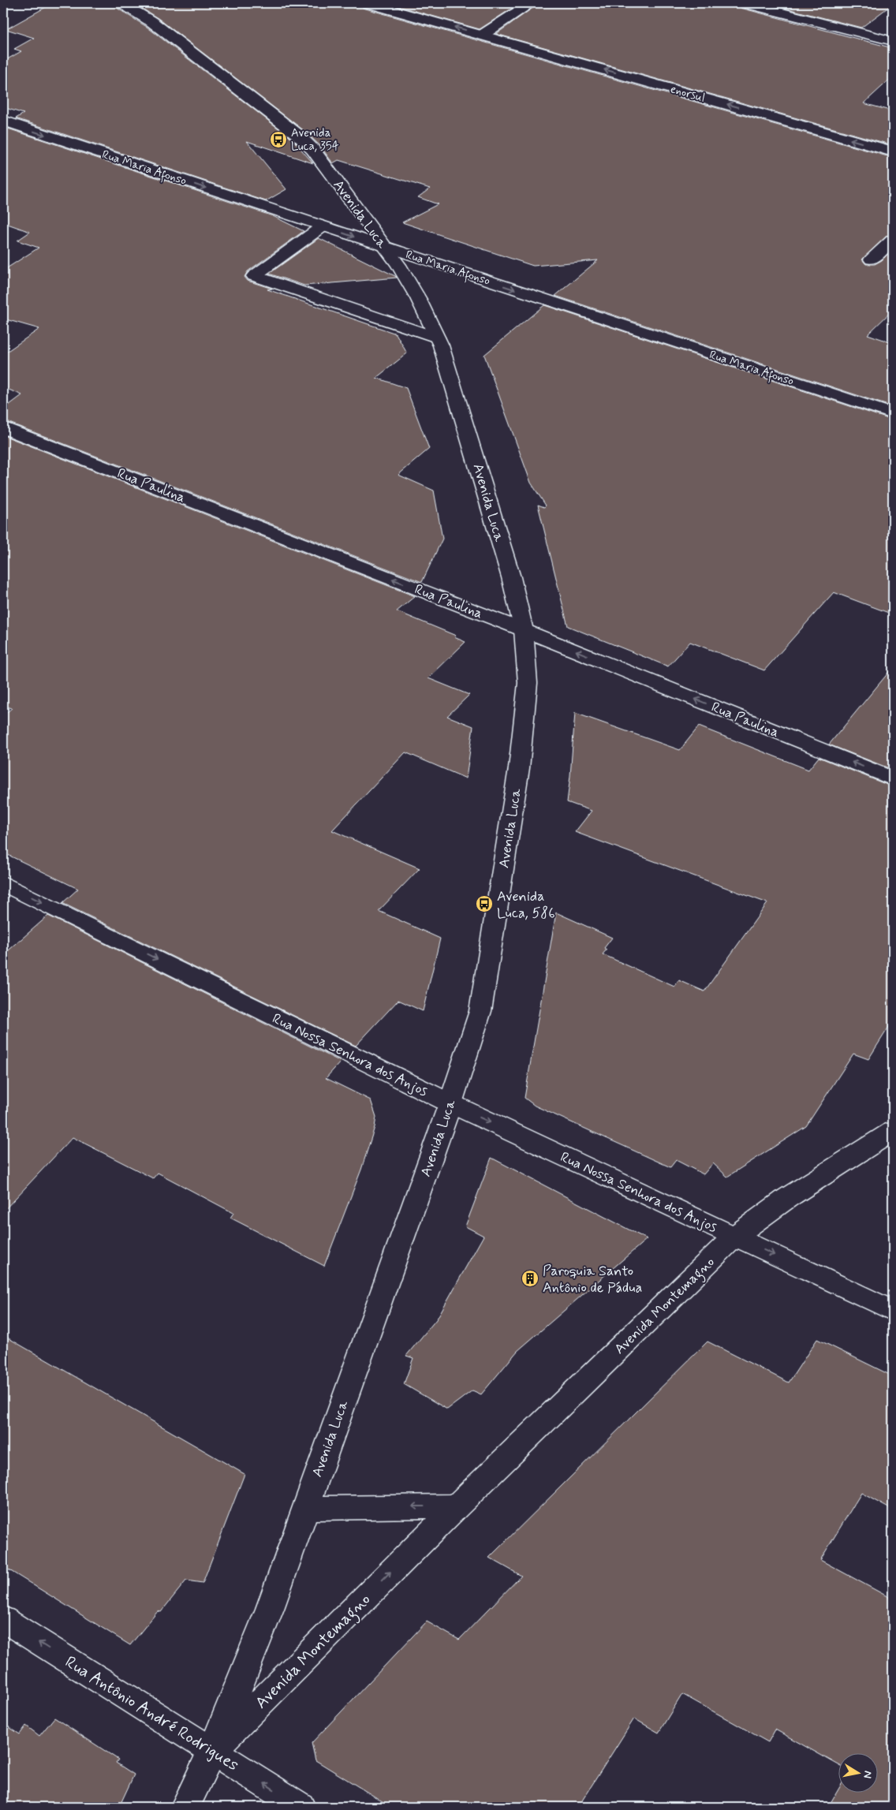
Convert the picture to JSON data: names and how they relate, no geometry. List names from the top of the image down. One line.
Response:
{"streets":{"street":["enorsul","Rua Maria Afonso","Avenida Luca","Rua Paulina","Rua Nossa Senhora dos Anjos","Avenida Montemagno","Rua Antônio André Rodrigues"]},"crossings":[["Rua Maria Afonso","Avenida Luca"],["Avenida Luca","Rua Paulina"],["Avenida Luca","Rua Nossa Senhora dos Anjos"],["Avenida Luca","Avenida Montemagno"],["Avenida Luca","Rua Antônio André Rodrigues"],["Rua Nossa Senhora dos Anjos","Avenida Montemagno"],["Avenida Montemagno","Rua Antônio André Rodrigues"]],"one_way":["enorsul","Rua Maria Afonso","Rua Paulina","Rua Nossa Senhora dos Anjos","Rua Antônio André Rodrigues"],"places":{"bus stop":["Avenida Luca, 354","Avenida Luca, 586"],"building":["Paroquia Santo Antônio de Pádua"]},"north":"right"}
